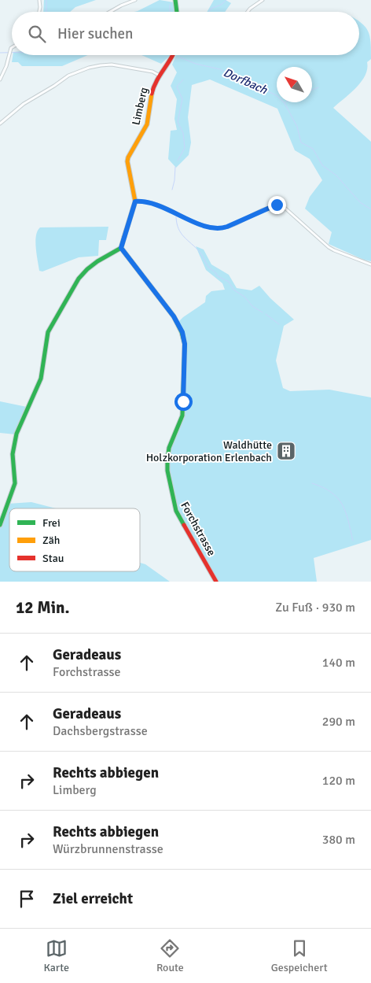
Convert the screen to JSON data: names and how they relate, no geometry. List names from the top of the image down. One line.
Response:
{"streets":{"street":["Limberg","Forchstrasse"]},"crossings":[["Limberg","Forchstrasse"]],"water":["Dorfbach"],"places":{"building":["Waldhütte Holzkorporation Erlenbach"]},"legend":["Frei","Zäh","Stau"],"north":"top left","page":{"search":"Hier suchen","heading":["12 Min.","Zu Fuß · 930 m"],"list":[["Geradeaus","Forchstrasse","140 m"],["Geradeaus","Dachsbergstrasse","290 m"],["Rechts abbiegen","Limberg","120 m"],["Rechts abbiegen","Würzbrunnenstrasse","380 m"],"Ziel erreicht"],"nav":["Karte","Route","Gespeichert"]}}
